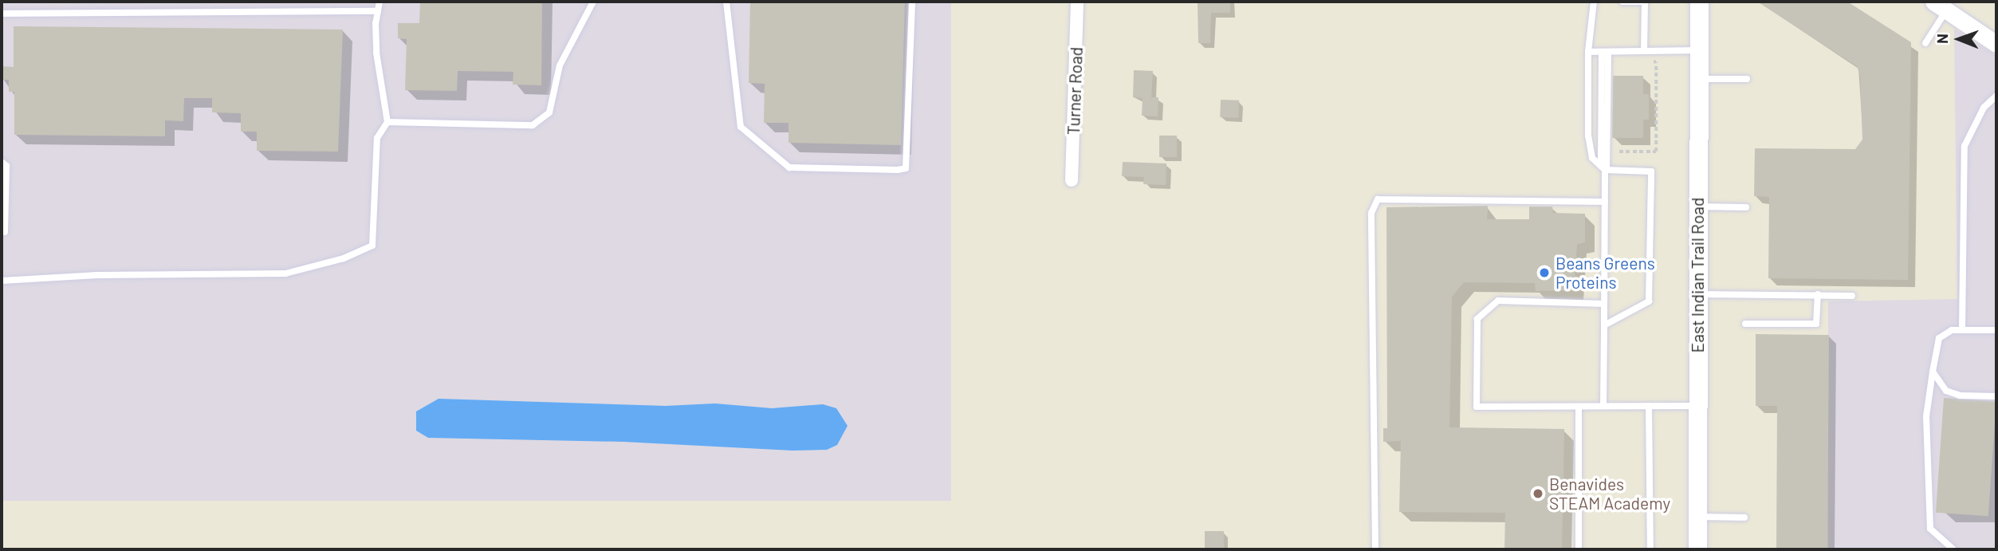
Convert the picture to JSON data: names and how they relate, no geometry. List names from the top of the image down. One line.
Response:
{"streets":{"main road":["East Indian Trail Road"],"street":["Turner Road"]},"places":["Beans Greens Proteins","Benavides STEAM Academy"],"north":"left"}
